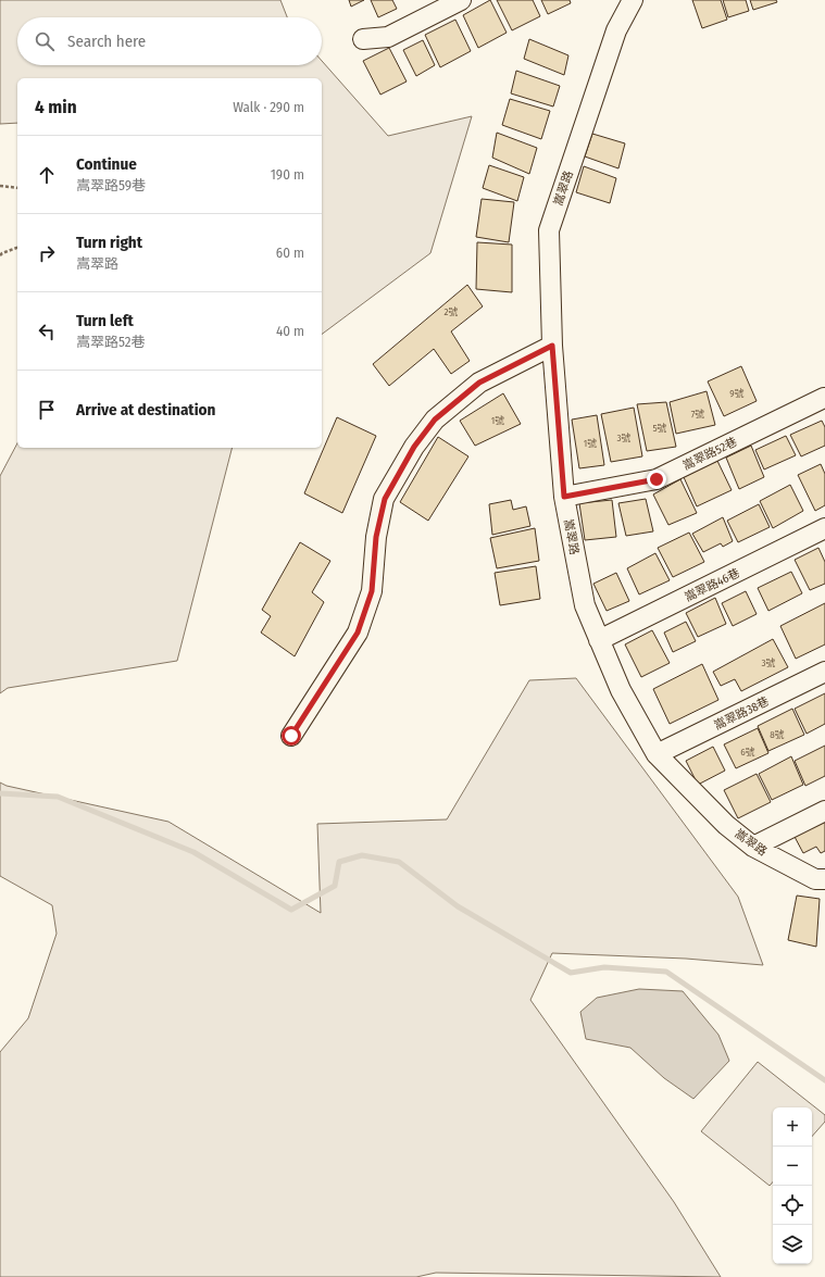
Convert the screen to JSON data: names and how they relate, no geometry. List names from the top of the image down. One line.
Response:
{"streets":{"street":["嵩翠路","嵩翠路52巷","嵩翠路46巷","嵩翠路38巷"]},"crossings":[["嵩翠路","嵩翠路52巷"],["嵩翠路","嵩翠路46巷"],["嵩翠路","嵩翠路38巷"]],"house_numbers":["2號","9號","7號","1號","5號","3號","1號","3號","8號","6號"],"page":{"search":"Search here","heading":["4 min","Walk · 290 m"],"list":[["Continue","嵩翠路59巷","190 m"],["Turn right","嵩翠路","60 m"],["Turn left","嵩翠路52巷","40 m"],"Arrive at destination"],"map_buttons":["+","−"]}}
